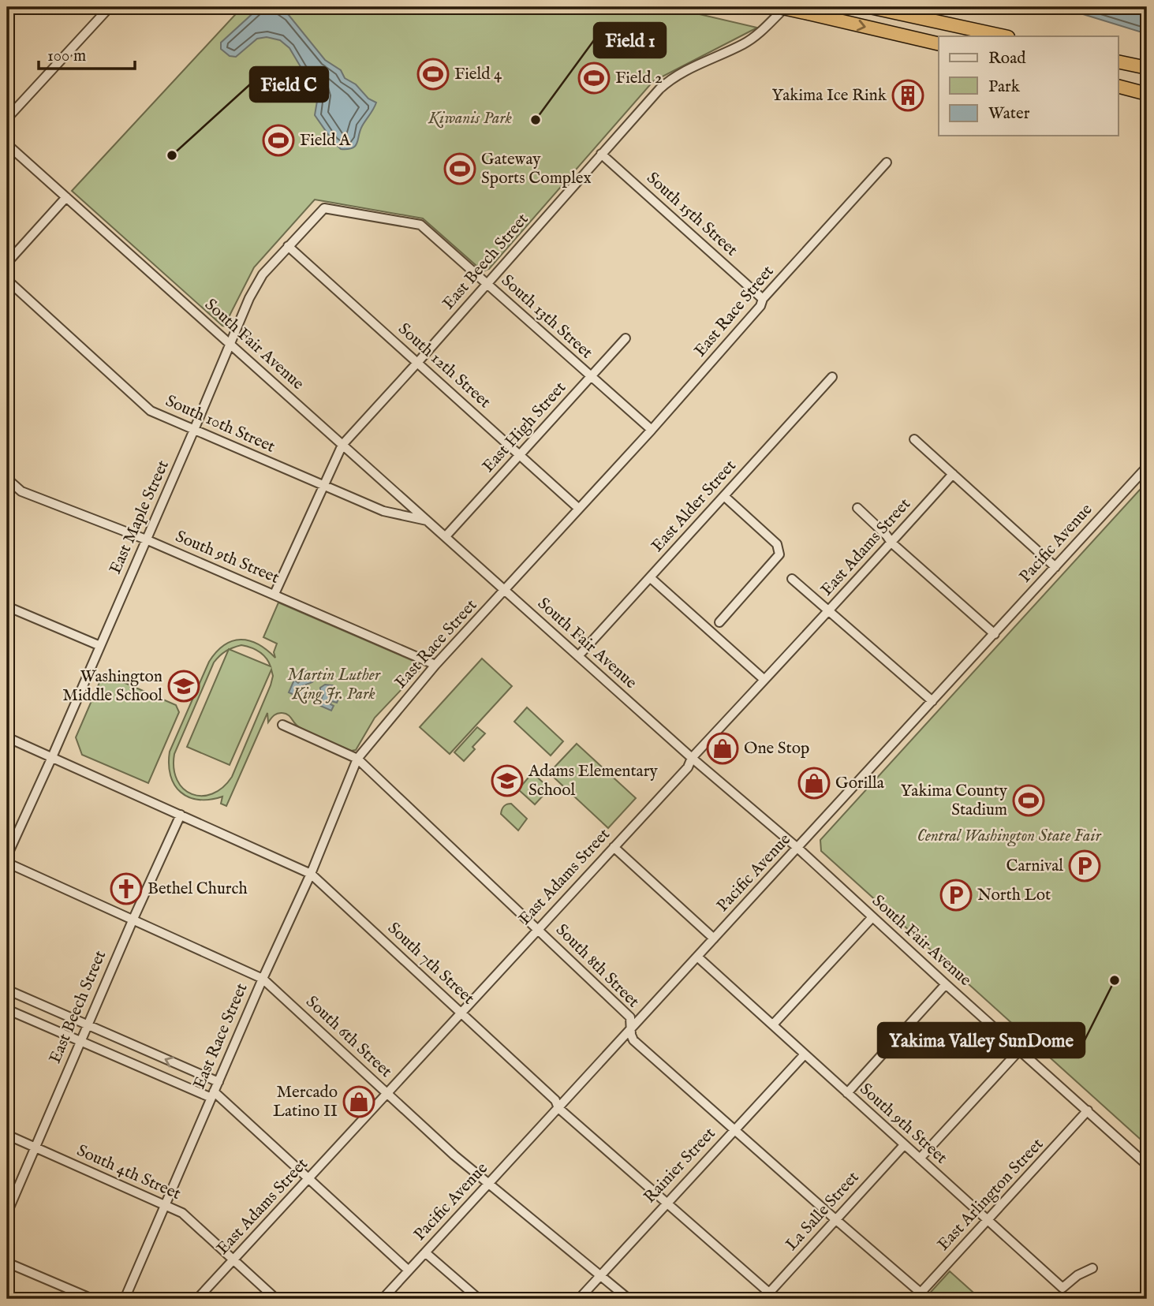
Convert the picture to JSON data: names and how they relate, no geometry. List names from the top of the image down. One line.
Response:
{"streets":{"street":["South 15th Street","East Beech Street","East Race Street","South 13th Street","South Fair Avenue","South 12th Street","South 10th Street","East High Street","East Alder Street","East Maple Street","Pacific Avenue","East Adams Street","South 9th Street","South 7th Street","South 8th Street","South 6th Street","Rainier Street","South 4th Street","East Arlington Street","La Salle Street"]},"crossings":[["South 15th Street","East Beech Street"],["South 15th Street","East Race Street"],["East Beech Street","South 13th Street"],["East Beech Street","South Fair Avenue"],["East Beech Street","South 12th Street"],["East Beech Street","South 10th Street"],["East Beech Street","South 9th Street"],["East Beech Street","South 7th Street"],["East Beech Street","South 6th Street"],["East Beech Street","South 4th Street"],["East Race Street","South 13th Street"],["East Race Street","South Fair Avenue"],["East Race Street","South 12th Street"],["East Race Street","South 9th Street"],["East Race Street","South 7th Street"],["East Race Street","South 8th Street"],["East Race Street","South 6th Street"],["East Race Street","South 4th Street"],["South 13th Street","East High Street"],["South 13th Street","East Maple Street"],["South Fair Avenue","South 10th Street"],["South Fair Avenue","East High Street"],["South Fair Avenue","East Alder Street"],["South Fair Avenue","East Maple Street"],["South Fair Avenue","Pacific Avenue"],["South Fair Avenue","East Adams Street"],["South Fair Avenue","East Arlington Street"],["South 12th Street","East High Street"],["South 12th Street","East Maple Street"],["South 10th Street","East Maple Street"],["East Maple Street","South 9th Street"],["East Maple Street","South 7th Street"],["Pacific Avenue","South 9th Street"],["Pacific Avenue","South 7th Street"],["Pacific Avenue","South 8th Street"],["Pacific Avenue","South 6th Street"],["East Adams Street","South 7th Street"],["East Adams Street","South 8th Street"],["East Adams Street","South 6th Street"],["East Adams Street","South 4th Street"],["South 9th Street","Rainier Street"],["South 9th Street","East Arlington Street"],["South 9th Street","La Salle Street"],["South 7th Street","Rainier Street"],["South 7th Street","La Salle Street"],["South 8th Street","Rainier Street"],["South 8th Street","East Arlington Street"],["South 8th Street","La Salle Street"],["South 6th Street","Rainier Street"]],"parks":["Kiwanis Park","Martin Luther King Jr. Park","Central Washington State Fair"],"places":{"sports":["Field 4","Field 2","Field A","Gateway Sports Complex","Yakima County Stadium"],"building":["Yakima Ice Rink"],"other":["Field 1","Field C","Yakima Valley SunDome"],"school or university":["Washington Middle School","Adams Elementary School"],"shop":["One Stop","Gorilla","Mercado Latino II"],"parking":["Carnival","North Lot"],"church":["Bethel Church"]},"legend":["Road","Park","Water"],"scale_bar":"100 m"}
